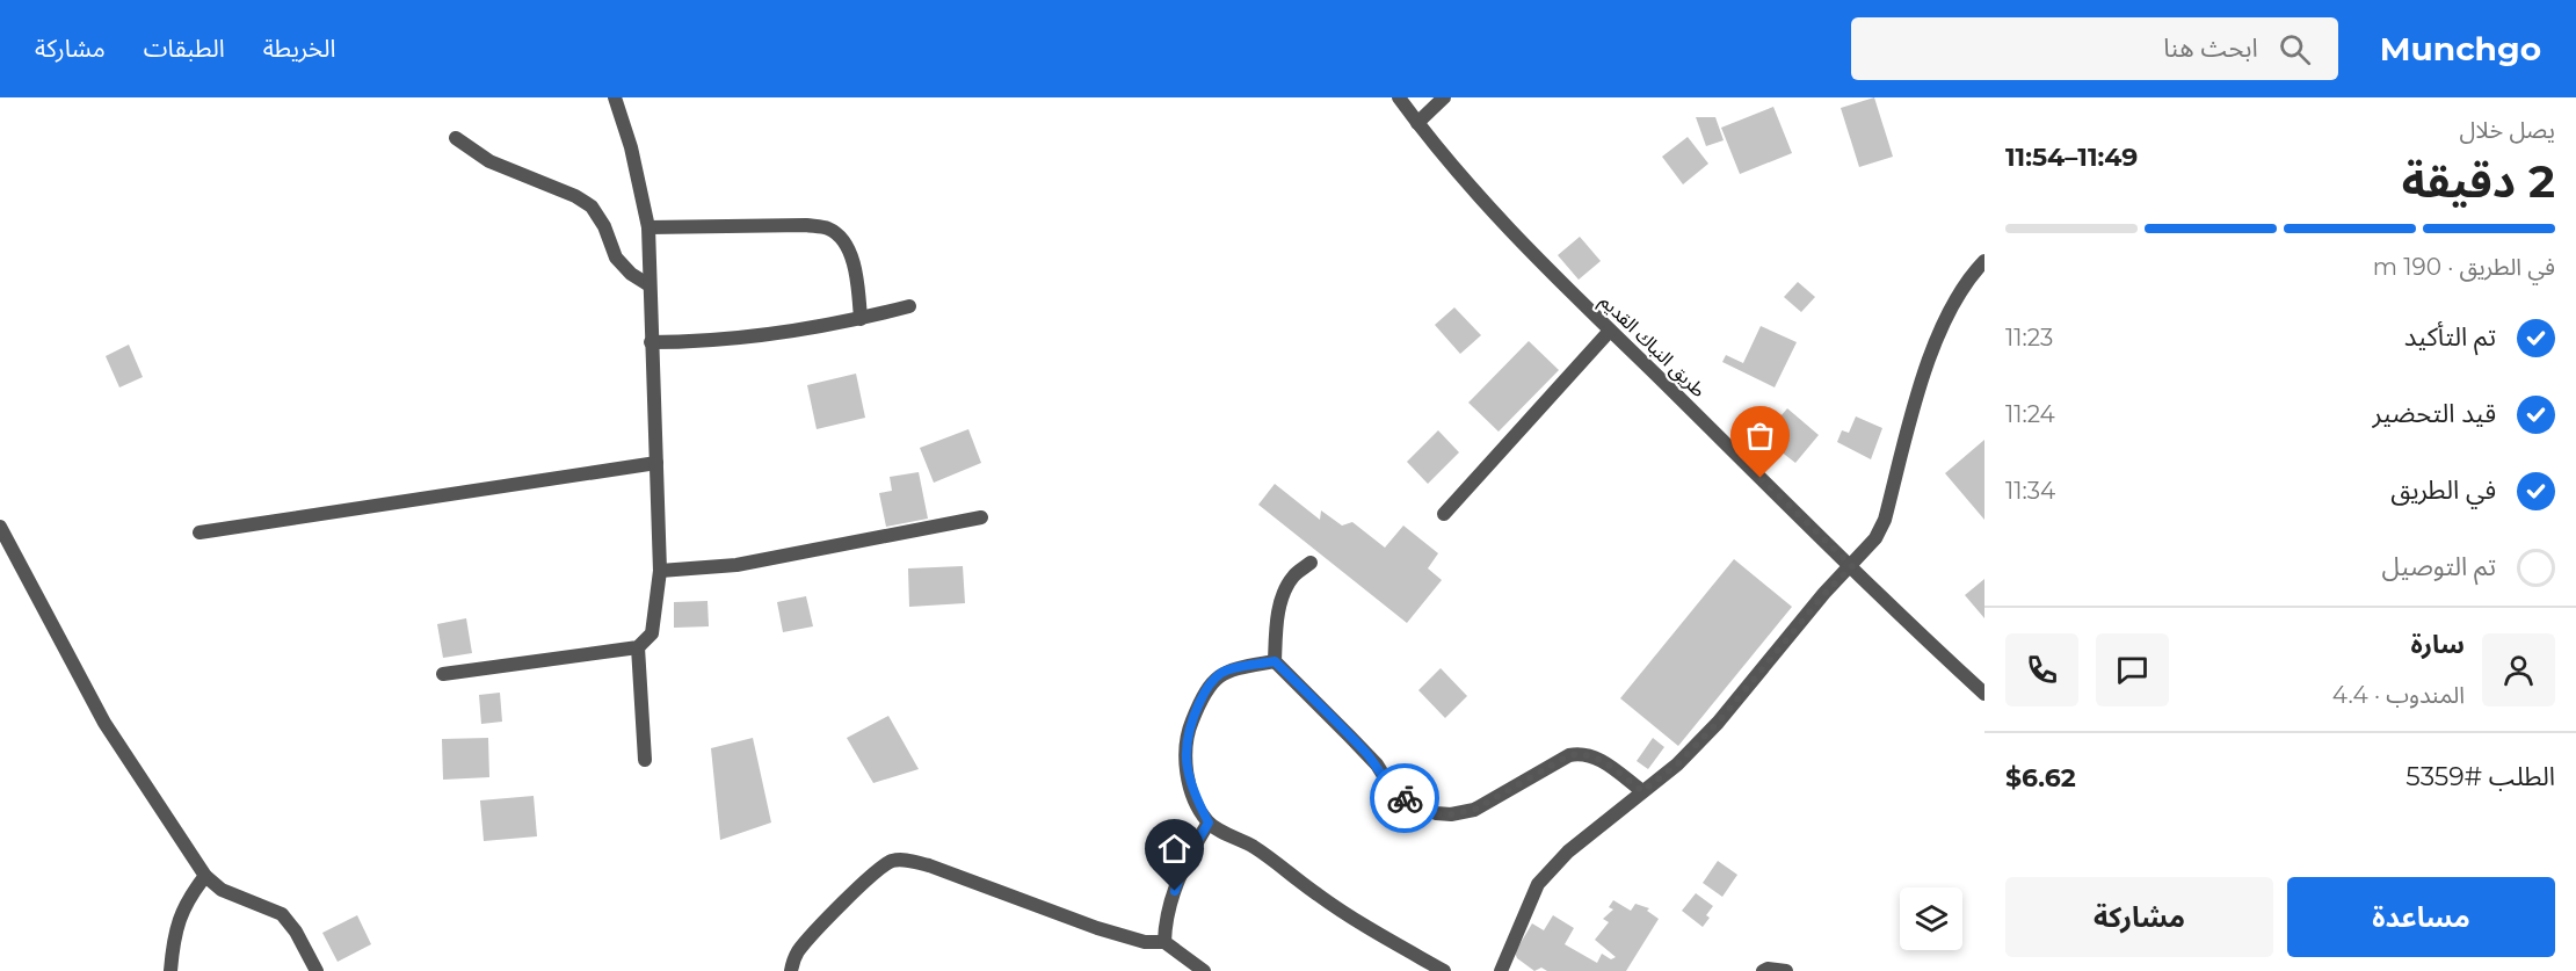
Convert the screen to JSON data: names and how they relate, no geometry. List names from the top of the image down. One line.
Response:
{"streets":{"street":["طريق النباك القديم"]},"page":{"header":"Munchgo","search":"ابحث هنا","nav":["الخريطة","الطبقات","مشاركة"],"heading":["2 دقيقة","يصل خلال","11:49–11:54"],"panel":["سارة","المندوب · 4.4","الطلب #5359","$6.62"],"bar":"في الطريق · 190 m","list":[["تم التأكيد","11:23"],["قيد التحضير","11:24"],["في الطريق","11:34"],"تم التوصيل"],"buttons":["مساعدة","مشاركة"]}}
